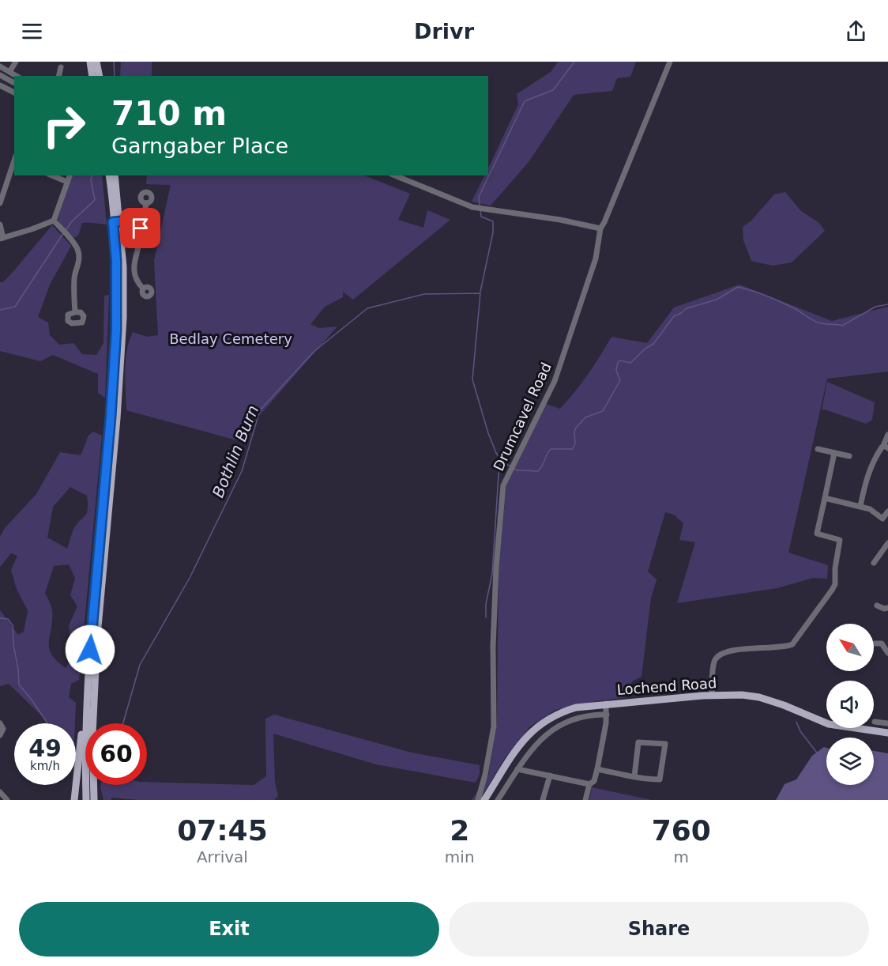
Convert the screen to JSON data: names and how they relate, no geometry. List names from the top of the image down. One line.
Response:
{"streets":{"main road":["Lochend Road"],"street":["Drumcavel Road"]},"water":["Bothlin Burn"],"parks":["Bedlay Cemetery"],"north":"top left","page":{"header":"Drivr","turn":["710 m","Garngaber Place"],"speed":"49 km/h","limit":"60","eta":["07:45","Arrival","2","min","760","m"],"buttons":["Exit","Share"]}}
